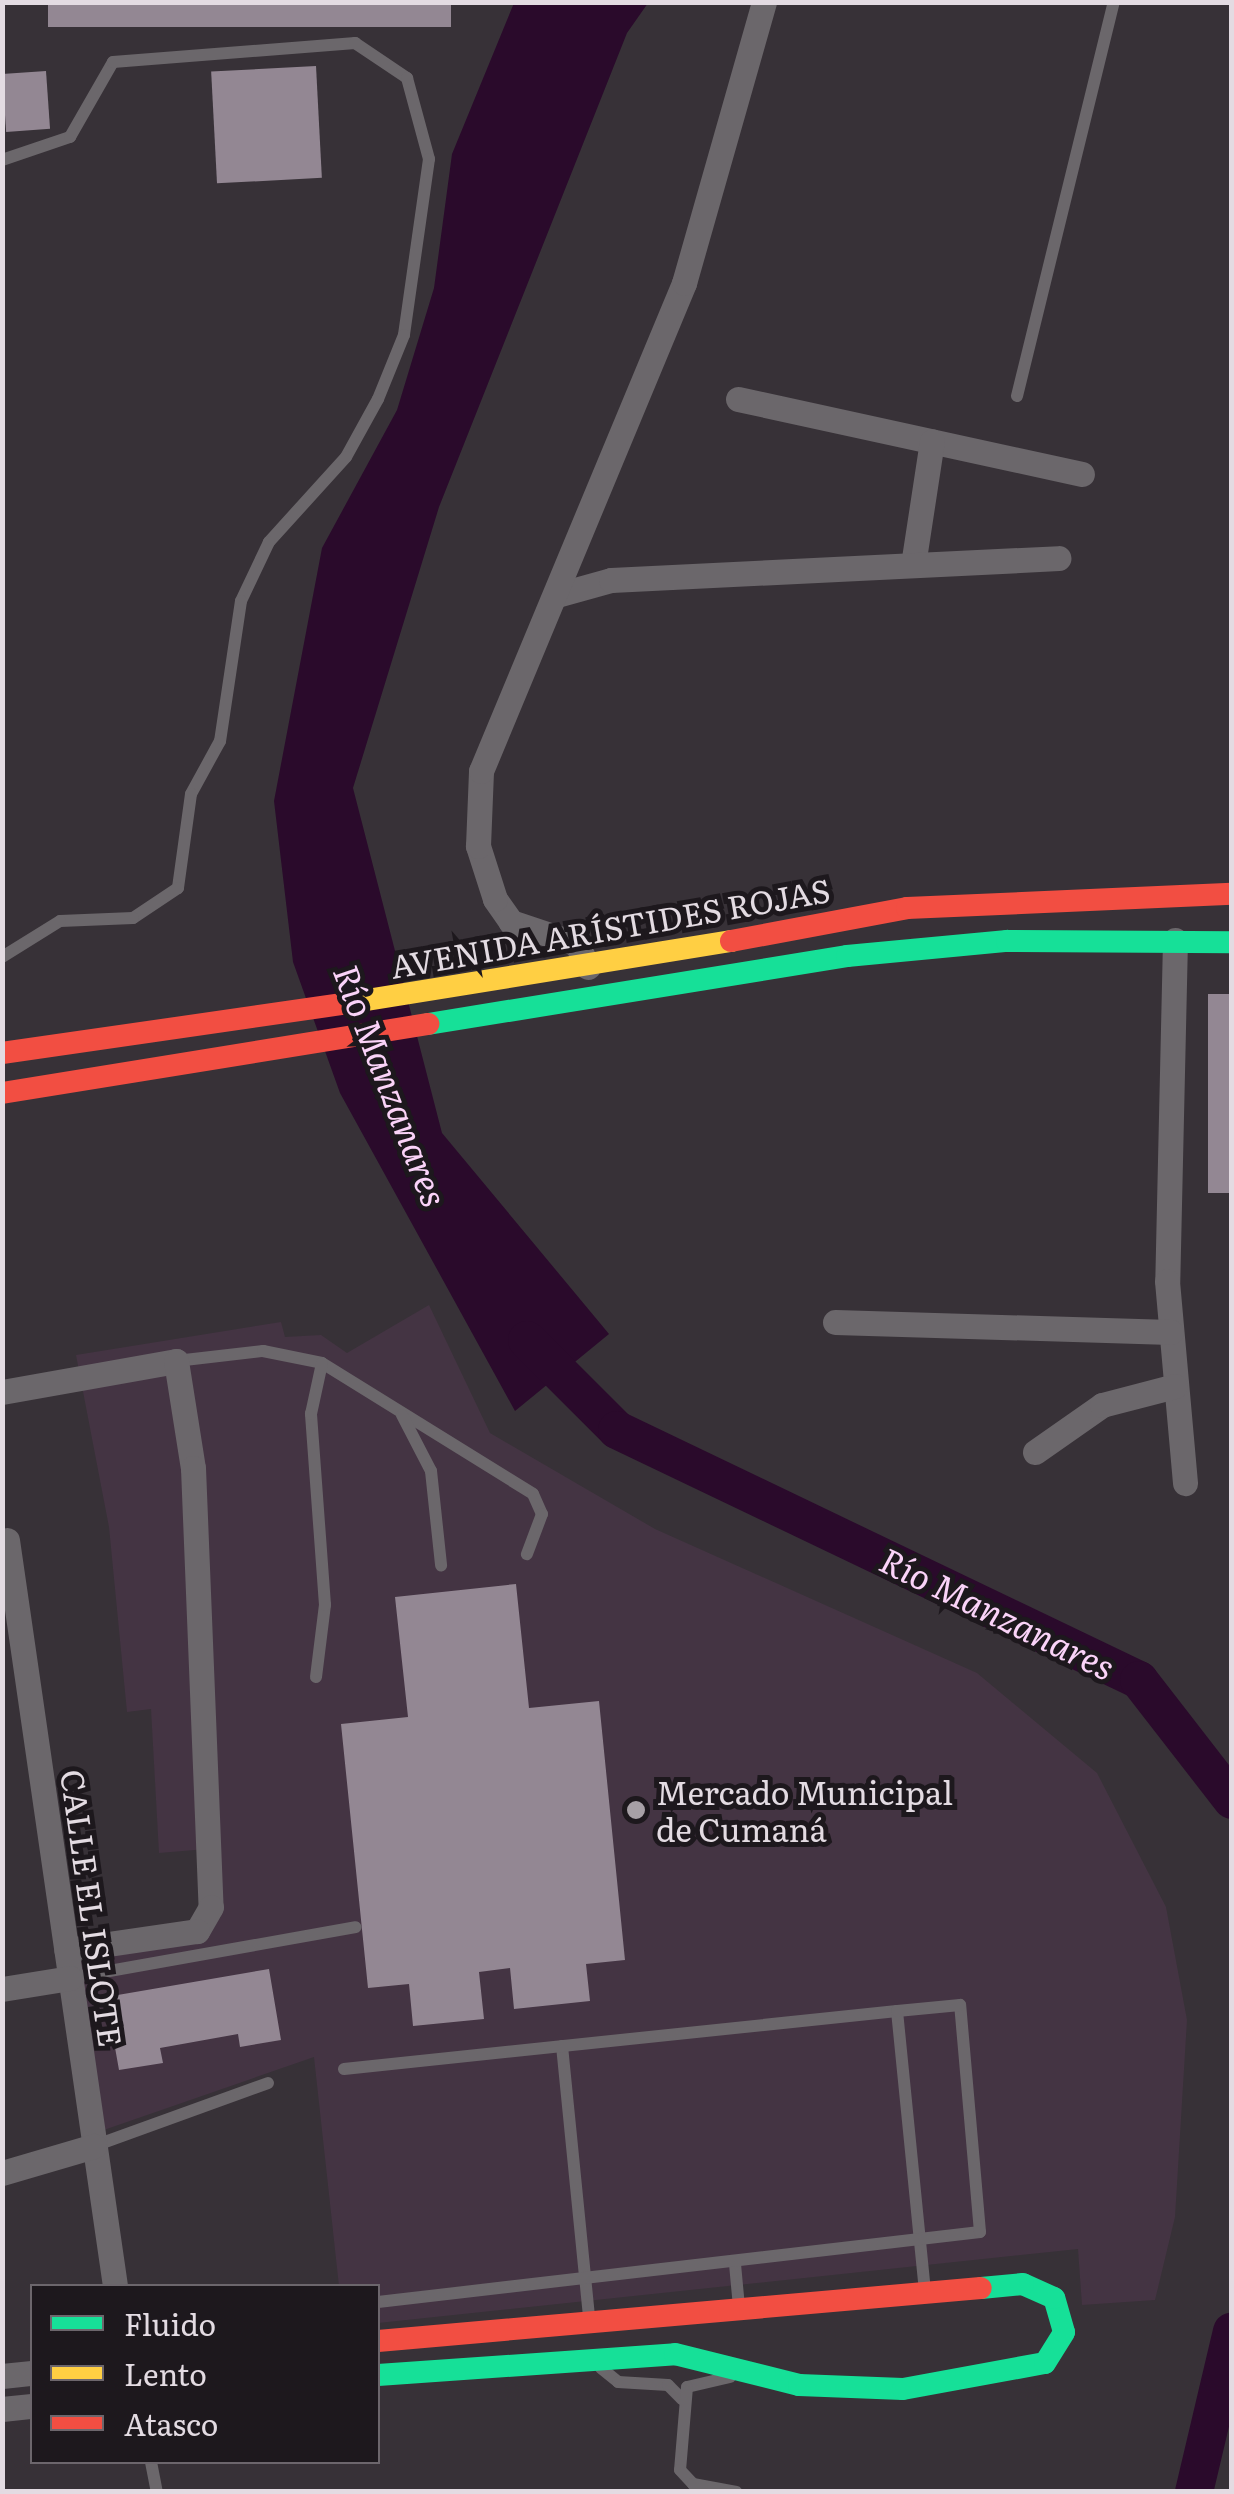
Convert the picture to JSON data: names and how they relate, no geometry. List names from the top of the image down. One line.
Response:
{"streets":{"main road":["AVENIDA ARÍSTIDES ROJAS"],"street":["CALLE EL ISLOTE"]},"water":["Río Manzanares"],"places":["Mercado Municipal de Cumaná"],"legend":["Fluido","Lento","Atasco"]}
